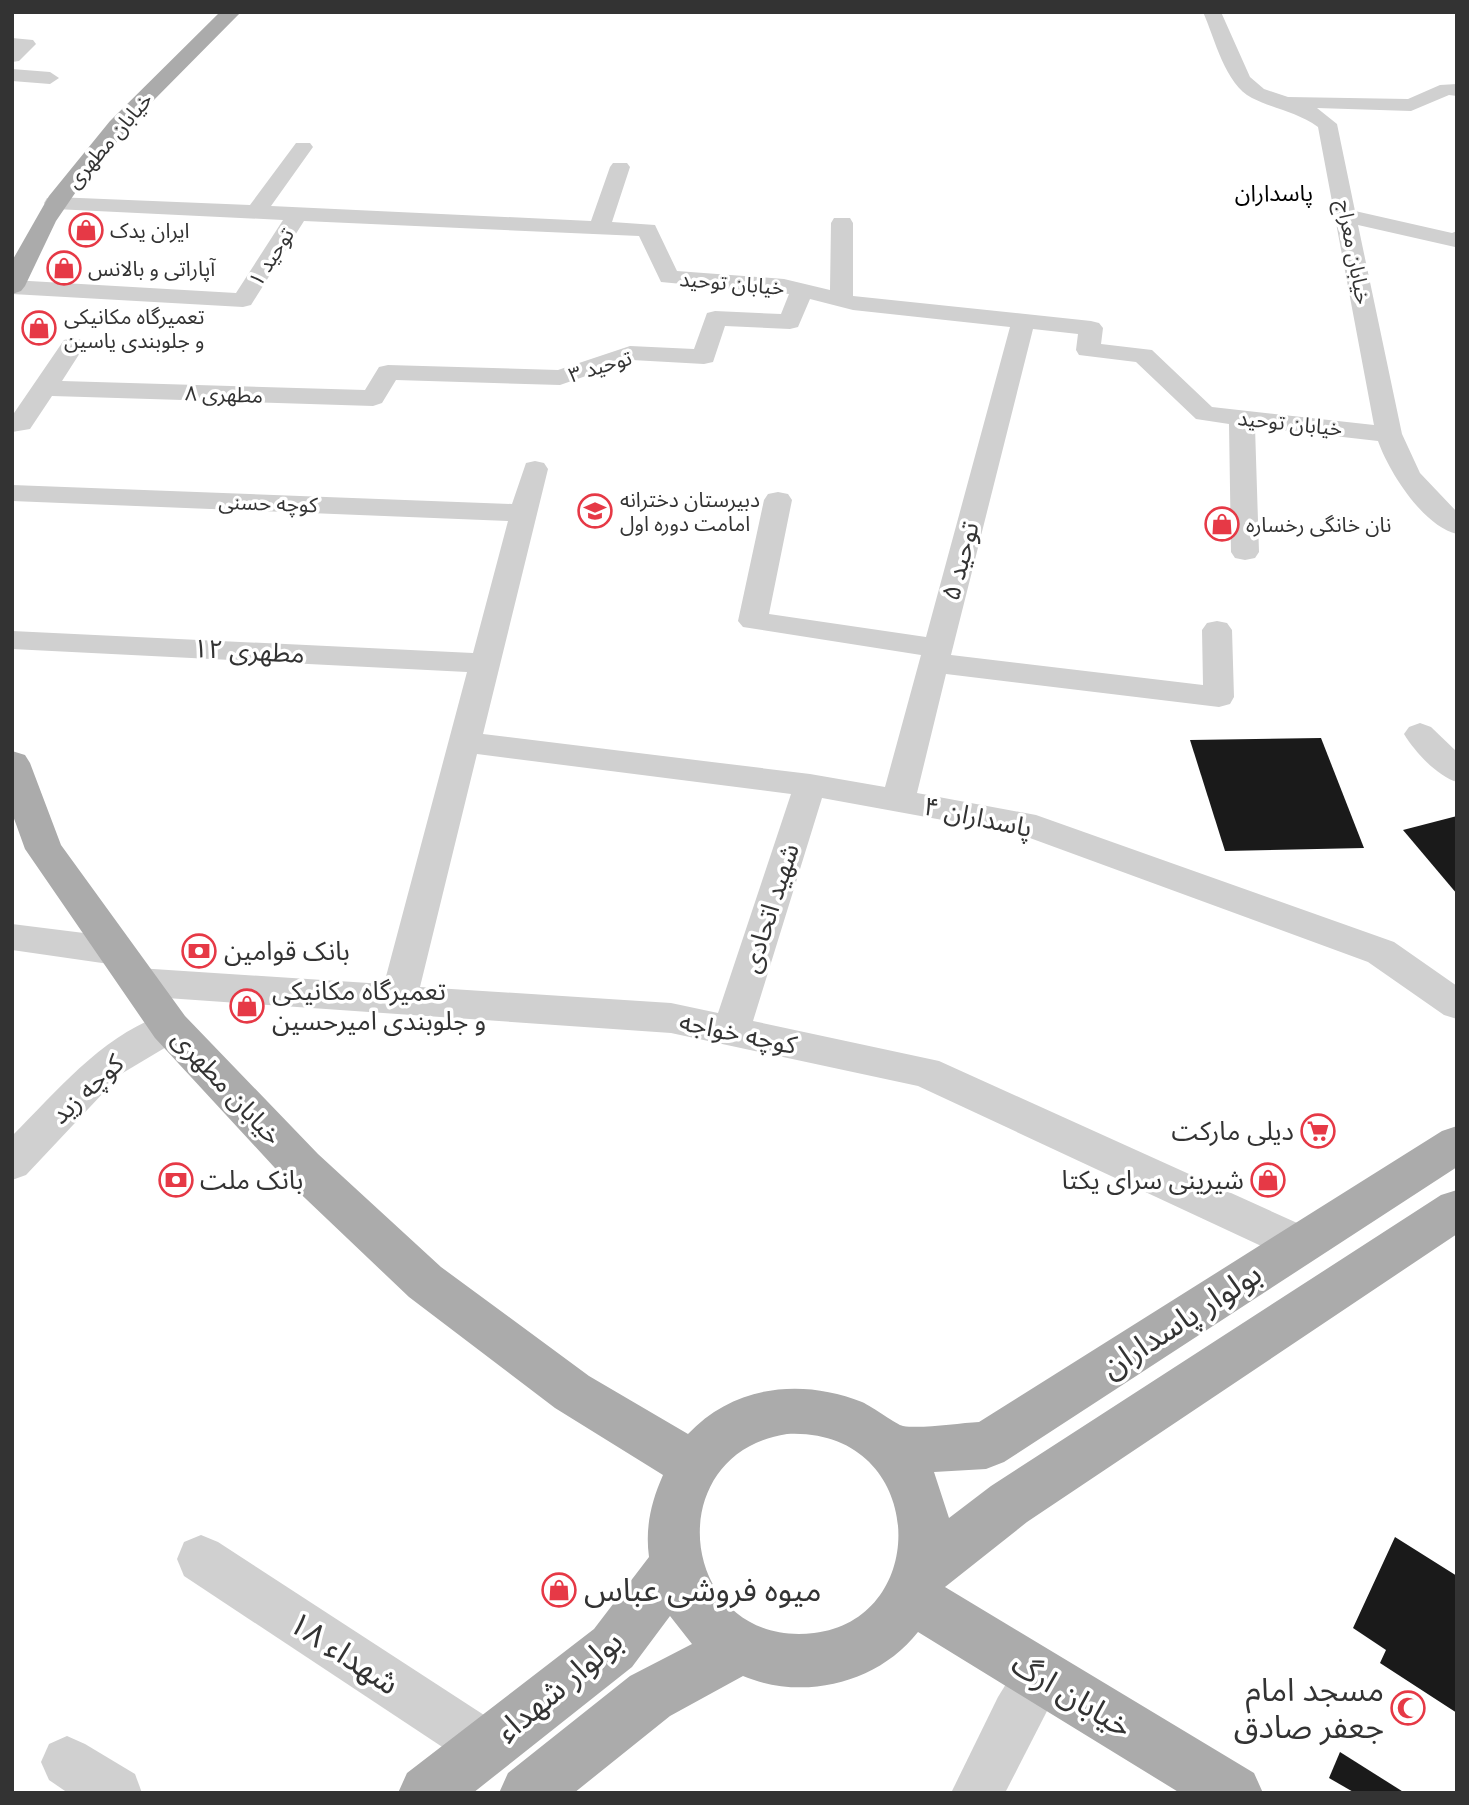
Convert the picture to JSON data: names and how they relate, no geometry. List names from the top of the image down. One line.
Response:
{"streets":{"main road":["خیابان مطهری","بولوار پاسداران","بولوار شهداء","خیابان ارگ"],"street":["خیابان معراج","توحید ۱","خیابان توحید","توحید ۳","مطهری ۸","کوچه حسنی","توحید ۵","مطهری ۱۲","پاسداران ۴","شهید اتحادی","کوچه خواجه","کوچه زید","شهداء ۱۸"]},"crossings":[["خیابان مطهری","توحید ۱"],["خیابان مطهری","خیابان توحید"],["خیابان مطهری","کوچه خواجه"],["خیابان مطهری","کوچه زید"],["خیابان معراج","خیابان توحید"],["توحید ۱","خیابان توحید"],["خیابان توحید","توحید ۳"],["خیابان توحید","توحید ۵"],["توحید ۳","مطهری ۸"],["توحید ۵","پاسداران ۴"],["پاسداران ۴","شهید اتحادی"],["شهید اتحادی","کوچه خواجه"],["کوچه خواجه","بولوار پاسداران"],["شهداء ۱۸","بولوار شهداء"]],"districts":["پاسداران"],"places":{"shop":["ایران یدک","آپاراتی و بالانس","تعمیرگاه مکانیکی و جلوبندی یاسین","نان خانگی رخساره","تعمیرگاه مکانیکی و جلوبندی امیرحسین","شیرینی سرای یکتا","میوه فروشی عباس"],"school or university":["دبیرستان دخترانه امامت دوره اول"],"bank":["بانک قوامین","بانک ملت"],"supermarket":["دیلی مارکت"],"mosque":["مسجد امام جعفر صادق"]}}
